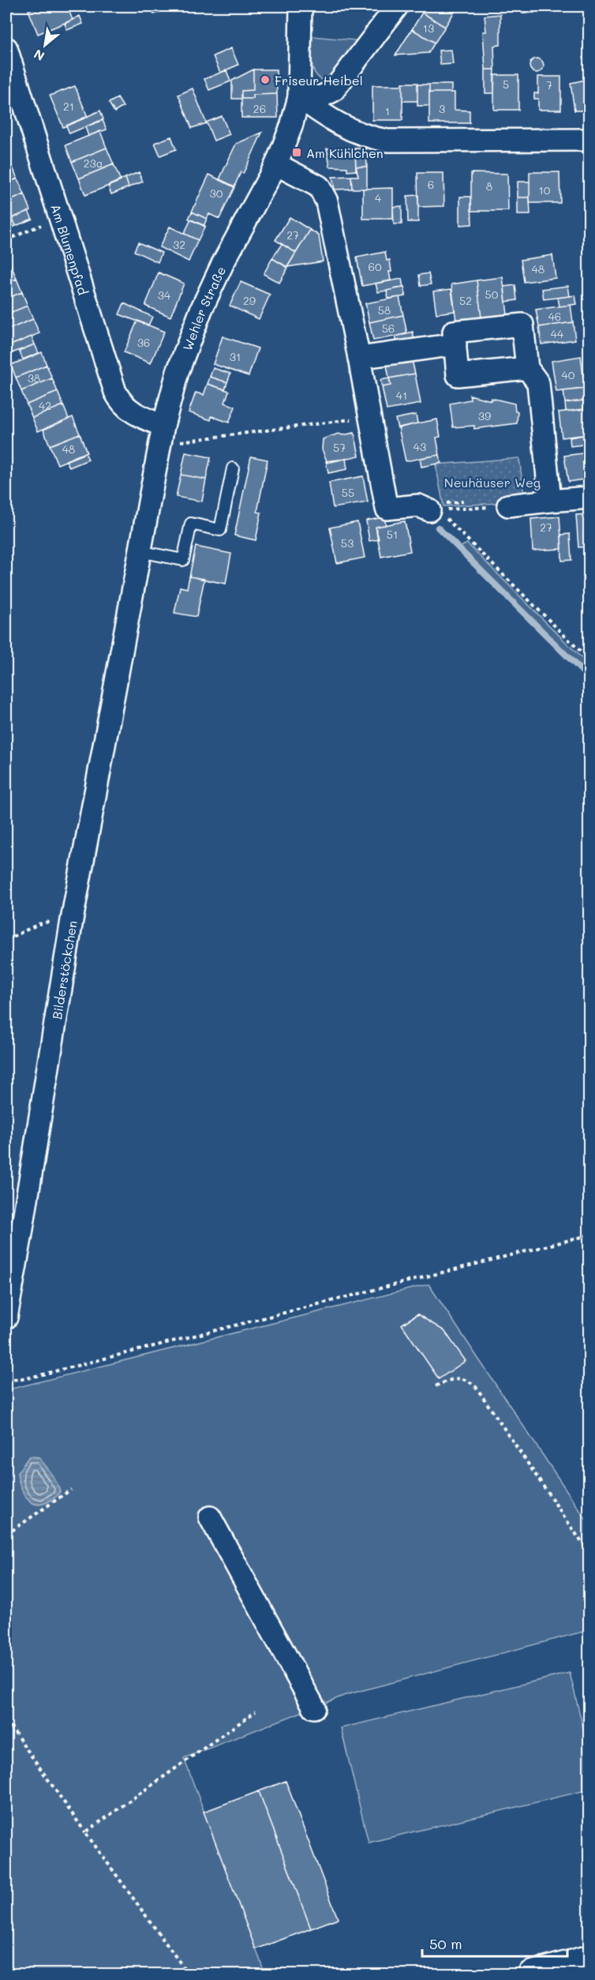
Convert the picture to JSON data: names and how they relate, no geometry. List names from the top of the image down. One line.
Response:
{"streets":{"street":["Am Blumenpfad","Wehler Straße","Bilderstöckchen"]},"crossings":[["Am Blumenpfad","Wehler Straße"],["Wehler Straße","Bilderstöckchen"]],"parks":["Neuhäuser Weg"],"places":{"other":["Friseur Heibel"],"transit":["Am Kühlchen"]},"house_numbers":["13","5","7","21","26","3","1","23a","6","8","10","30","4","27","32","60","48","50","34","29","52","58","46","56","44","36","31","40","38","41","42","39","43","57","48","55","27","51","53"],"scale_bar":"50 m","north":"bottom left"}
